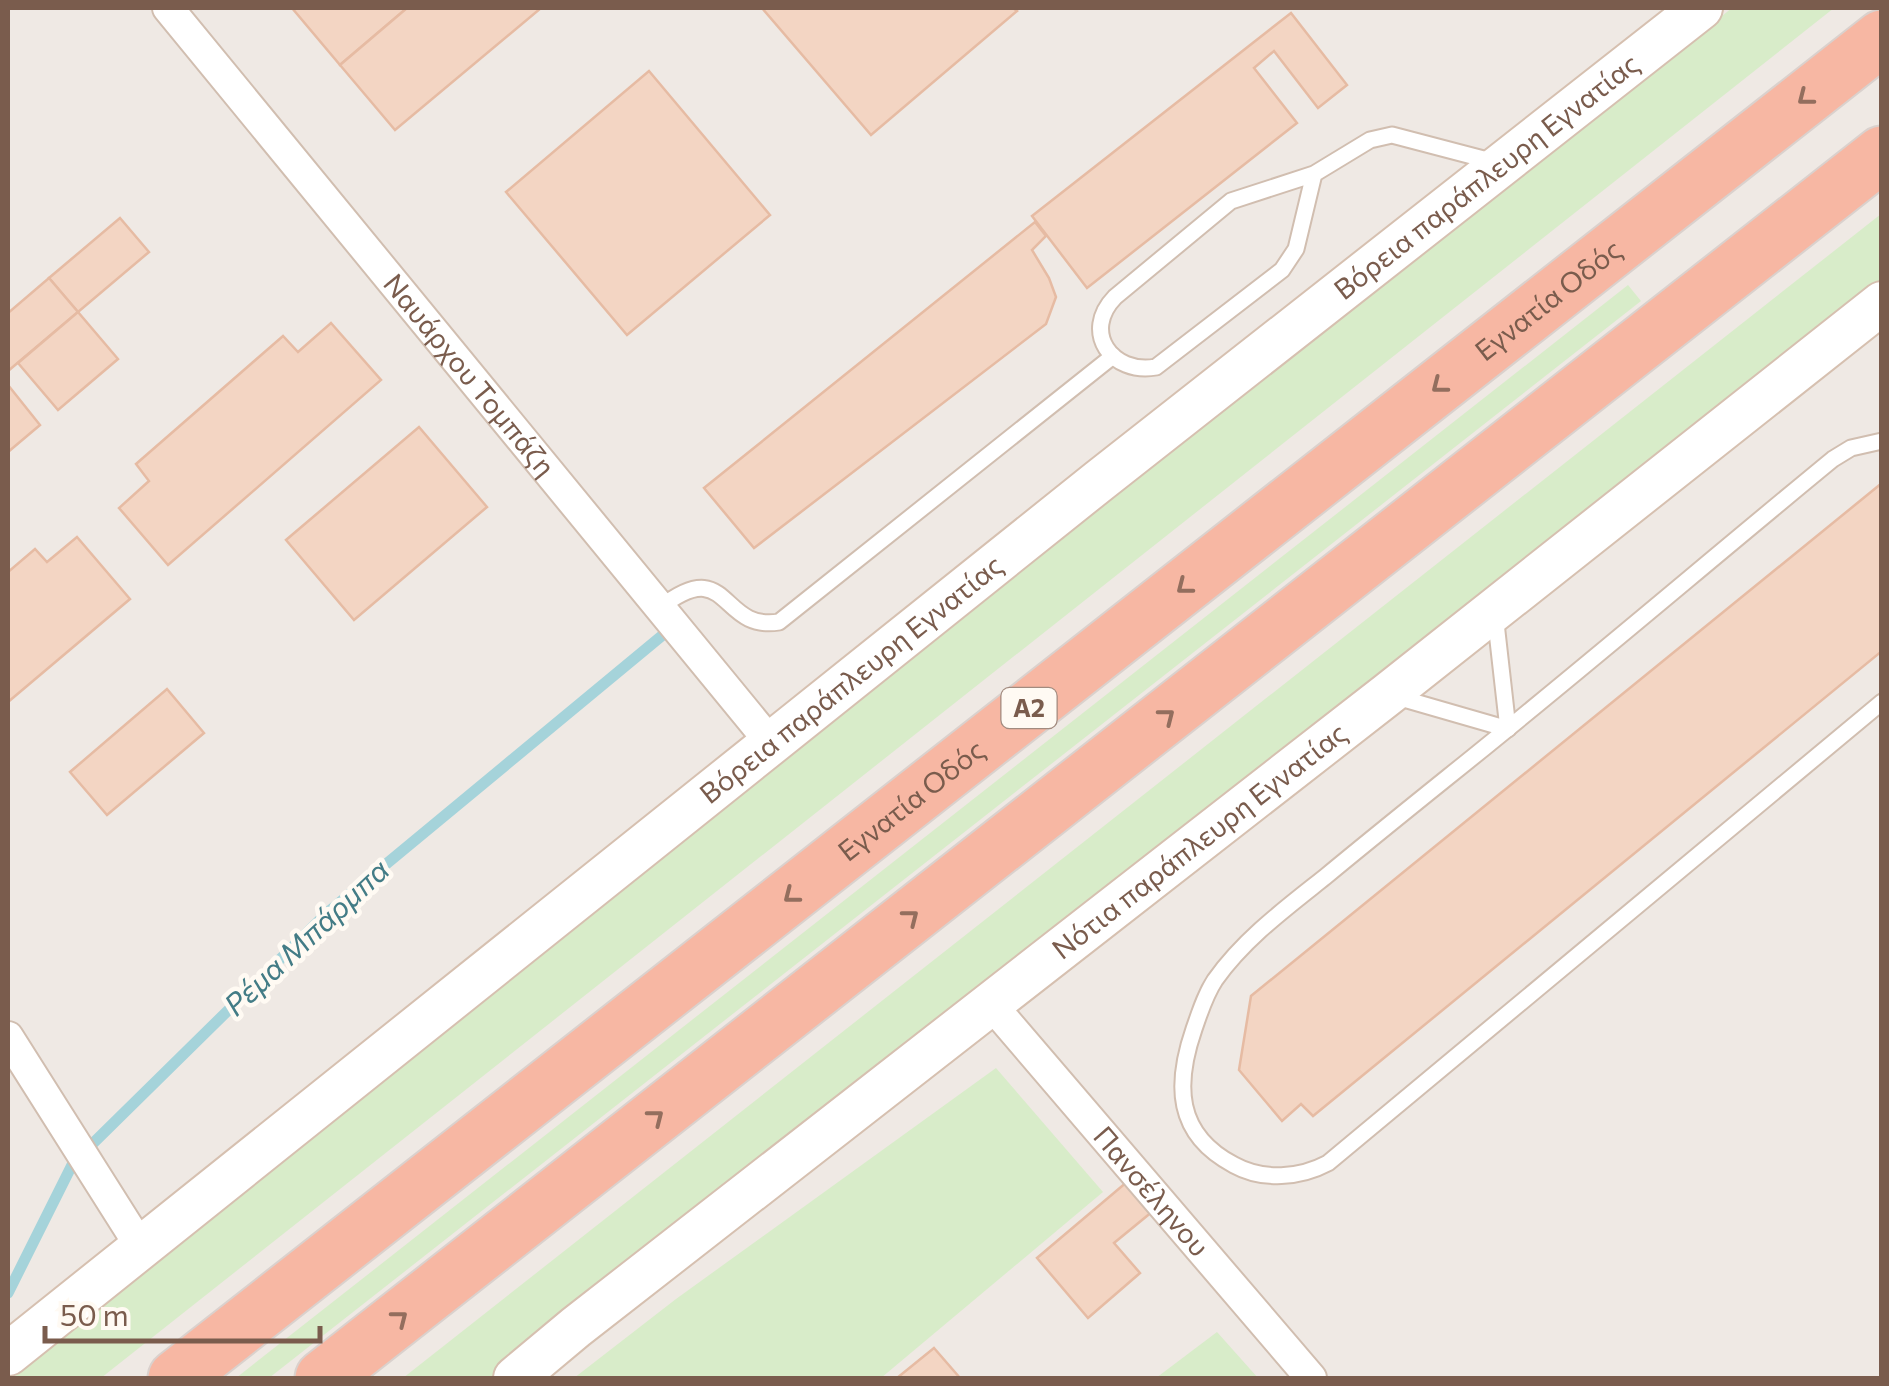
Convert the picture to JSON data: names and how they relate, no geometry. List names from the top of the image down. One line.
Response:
{"streets":{"highway":["Εγνατία Οδός","Α2"],"street":["Βόρεια παράπλευρη Εγνατίας","Ναυάρχου Τομπάζη","Νότια παράπλευρη Εγνατίας","Πανσέληνου"]},"crossings":[["Βόρεια παράπλευρη Εγνατίας","Ναυάρχου Τομπάζη"],["Νότια παράπλευρη Εγνατίας","Πανσέληνου"]],"water":["Ρέμα Μπάρμπα"],"scale_bar":"50 m"}
